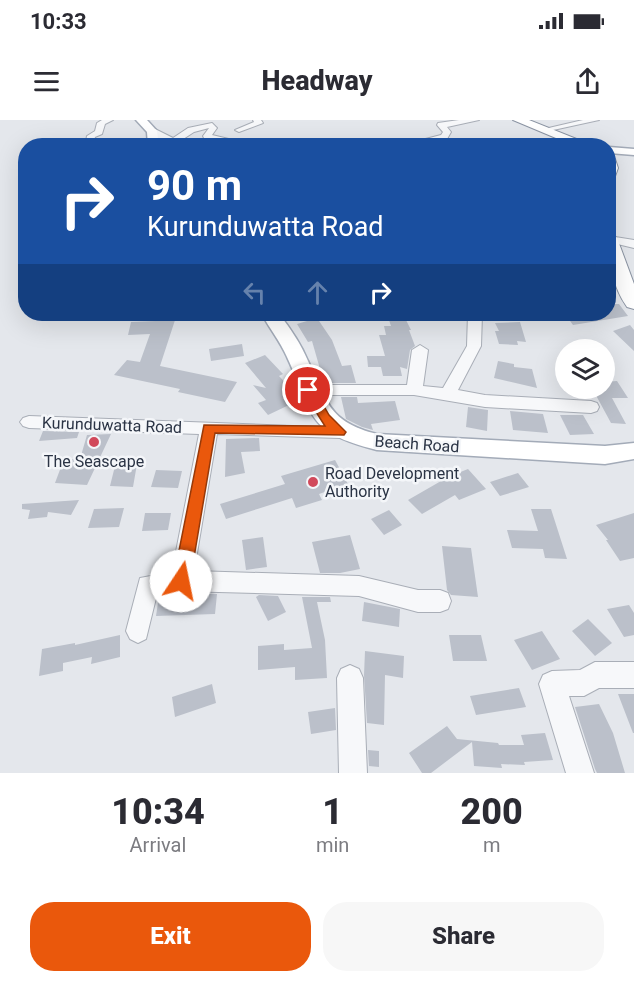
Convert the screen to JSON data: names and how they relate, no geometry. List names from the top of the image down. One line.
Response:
{"streets":{"main road":["Beach Road"],"street":["Kurunduwatta Road"]},"crossings":[["Kurunduwatta Road","Beach Road"]],"places":["The Seascape","Road Development Authority"],"page":{"status":"10:33","header":"Headway","turn":["90 m","Kurunduwatta Road"],"eta":["10:34","Arrival","1","min","200","m"],"buttons":["Exit","Share"]}}
